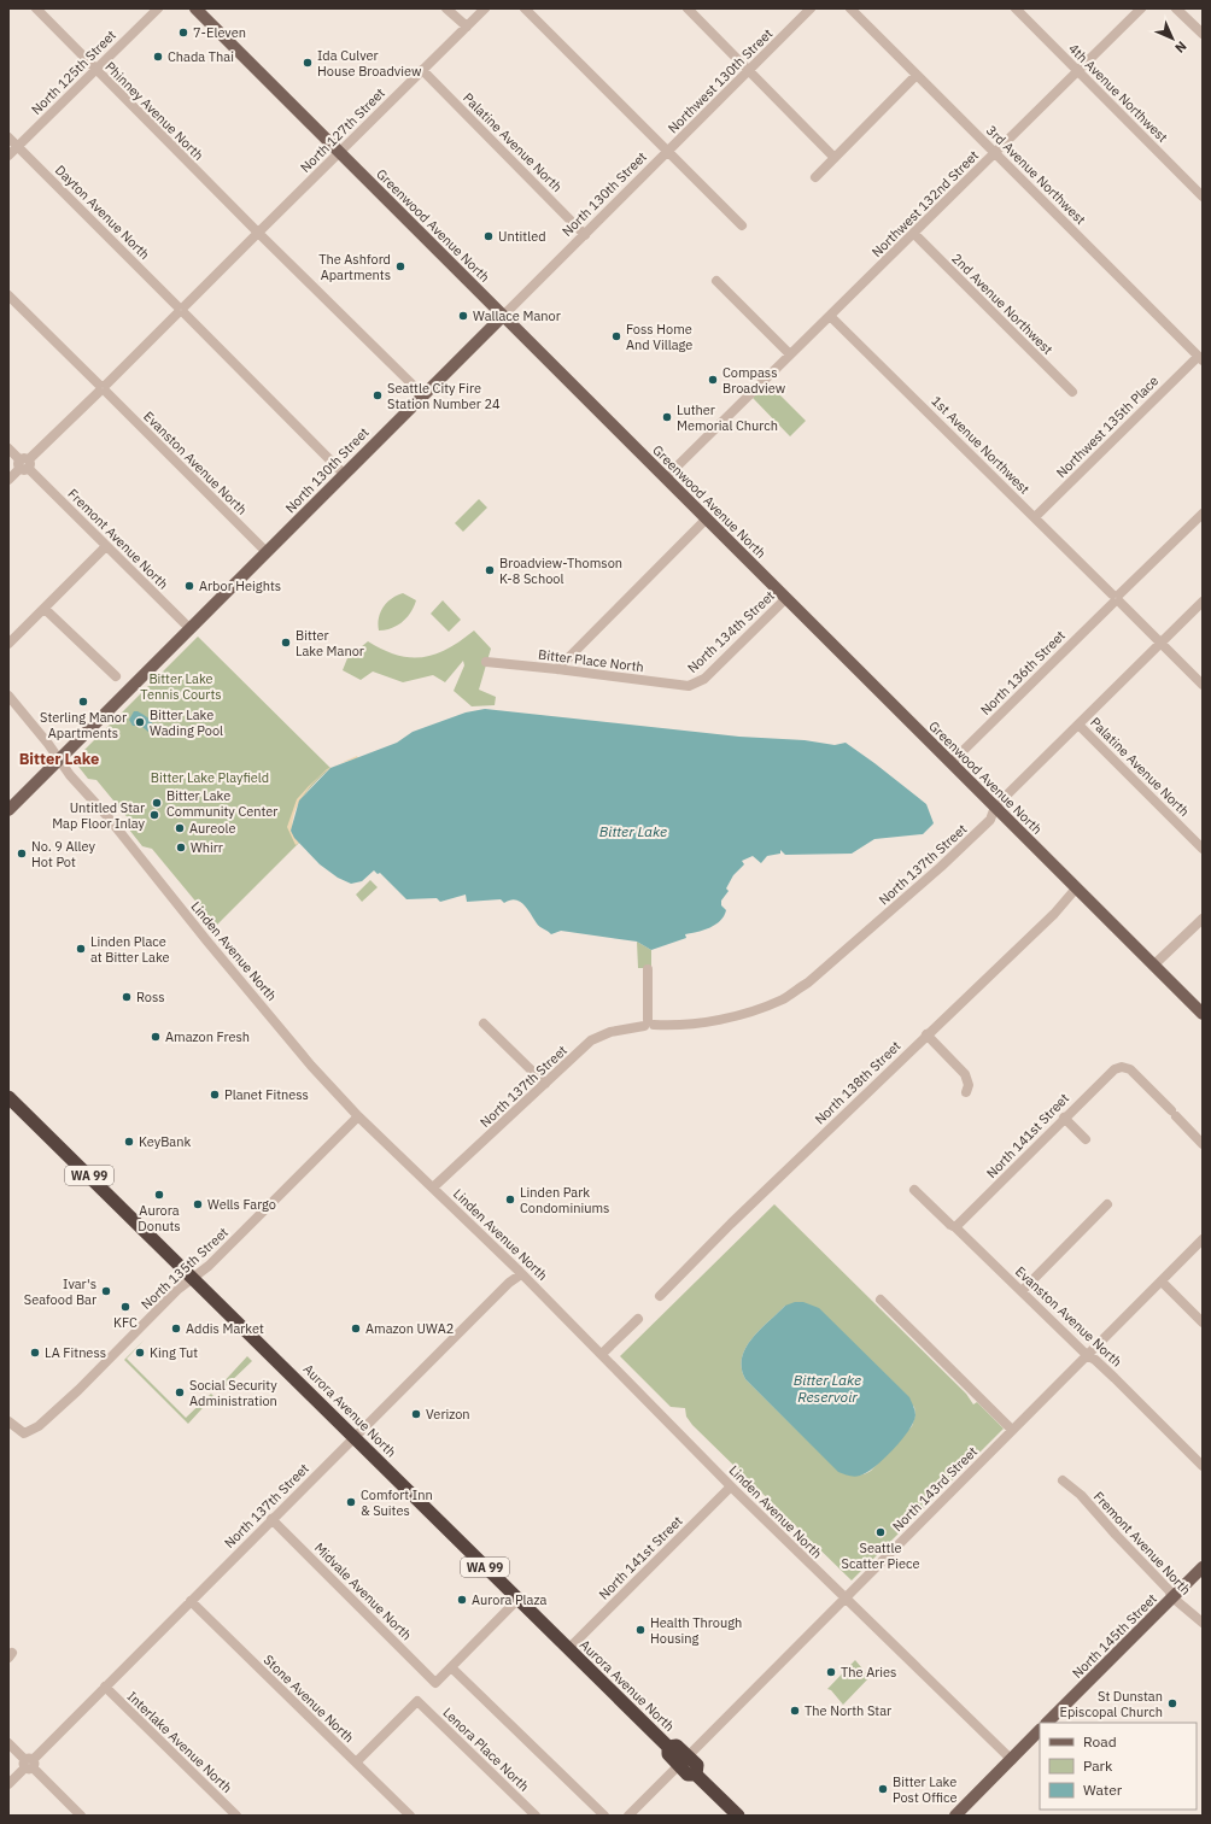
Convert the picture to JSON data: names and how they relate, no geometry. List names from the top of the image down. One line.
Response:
{"streets":{"highway":["WA 99","Aurora Avenue North"],"main road":["North 130th Street","Greenwood Avenue North","North 145th Street"],"street":["North 125th Street","Northwest 130th Street","4th Avenue Northwest","Phinney Avenue North","North 127th Street","Palatine Avenue North","3rd Avenue Northwest","Northwest 132nd Street","Dayton Avenue North","2nd Avenue Northwest","Northwest 135th Place","1st Avenue Northwest","Evanston Avenue North","Fremont Avenue North","North 134th Street","Bitter Place North","North 136th Street","North 137th Street","Linden Avenue North","North 138th Street","North 141st Street","North 135th Street","North 143rd Street","Midvale Avenue North","Stone Avenue North","Interlake Avenue North","Lenora Place North"]},"crossings":[["North 125th Street","Phinney Avenue North"],["North 125th Street","Dayton Avenue North"],["Northwest 130th Street","North 130th Street"],["4th Avenue Northwest","Northwest 132nd Street"],["Phinney Avenue North","North 127th Street"],["Phinney Avenue North","North 130th Street"],["North 127th Street","Palatine Avenue North"],["North 127th Street","Dayton Avenue North"],["North 127th Street","Greenwood Avenue North"],["North 127th Street","Evanston Avenue North"],["North 127th Street","Fremont Avenue North"],["Palatine Avenue North","North 130th Street"],["Palatine Avenue North","North 137th Street"],["3rd Avenue Northwest","Northwest 132nd Street"],["3rd Avenue Northwest","Northwest 135th Place"],["North 130th Street","Dayton Avenue North"],["North 130th Street","Greenwood Avenue North"],["North 130th Street","Evanston Avenue North"],["North 130th Street","Fremont Avenue North"],["North 130th Street","Linden Avenue North"],["Northwest 132nd Street","Greenwood Avenue North"],["Northwest 132nd Street","2nd Avenue Northwest"],["Northwest 132nd Street","1st Avenue Northwest"],["Greenwood Avenue North","North 134th Street"],["Greenwood Avenue North","North 136th Street"],["Greenwood Avenue North","North 137th Street"],["Greenwood Avenue North","North 138th Street"],["Northwest 135th Place","1st Avenue Northwest"],["1st Avenue Northwest","North 136th Street"],["1st Avenue Northwest","North 137th Street"],["Evanston Avenue North","North 141st Street"],["Evanston Avenue North","North 143rd Street"],["Fremont Avenue North","North 145th Street"],["North 134th Street","Bitter Place North"],["North 137th Street","Linden Avenue North"],["North 137th Street","Aurora Avenue North"],["North 137th Street","Midvale Avenue North"],["North 137th Street","Stone Avenue North"],["North 137th Street","Interlake Avenue North"],["Linden Avenue North","North 141st Street"],["Linden Avenue North","North 135th Street"],["Linden Avenue North","North 143rd Street"],["North 141st Street","Aurora Avenue North"],["North 135th Street","Aurora Avenue North"],["Aurora Avenue North","North 143rd Street"],["Stone Avenue North","Lenora Place North"]],"districts":["Bitter Lake"],"water":["Bitter Lake","Bitter Lake Reservoir"],"parks":["Bitter Lake Tennis Courts","Bitter Lake Playfield"],"places":["7-Eleven","Chada Thai","Ida Culver House Broadview","Untitled","The Ashford Apartments","Wallace Manor","Foss Home And Village","Compass Broadview","Seattle City Fire Station Number 24","Luther Memorial Church","Broadview-Thomson K-8 School","Arbor Heights","Bitter Lake Manor","Sterling Manor Apartments","Bitter Lake Wading Pool","Bitter Lake Community Center","Untitled Star Map Floor Inlay","Aureole","Whirr","No. 9 Alley Hot Pot","Linden Place at Bitter Lake","Ross","Amazon Fresh","Planet Fitness","KeyBank","Aurora Donuts","Linden Park Condominiums","Wells Fargo","Ivar's Seafood Bar","KFC","Addis Market","Amazon UWA2","LA Fitness","King Tut","Social Security Administration","Verizon","Comfort Inn & Suites","Seattle Scatter Piece","Aurora Plaza","Health Through Housing","The Aries","St Dunstan Episcopal Church","The North Star","Bitter Lake Post Office"],"legend":["Road","Park","Water"],"north":"bottom right"}
